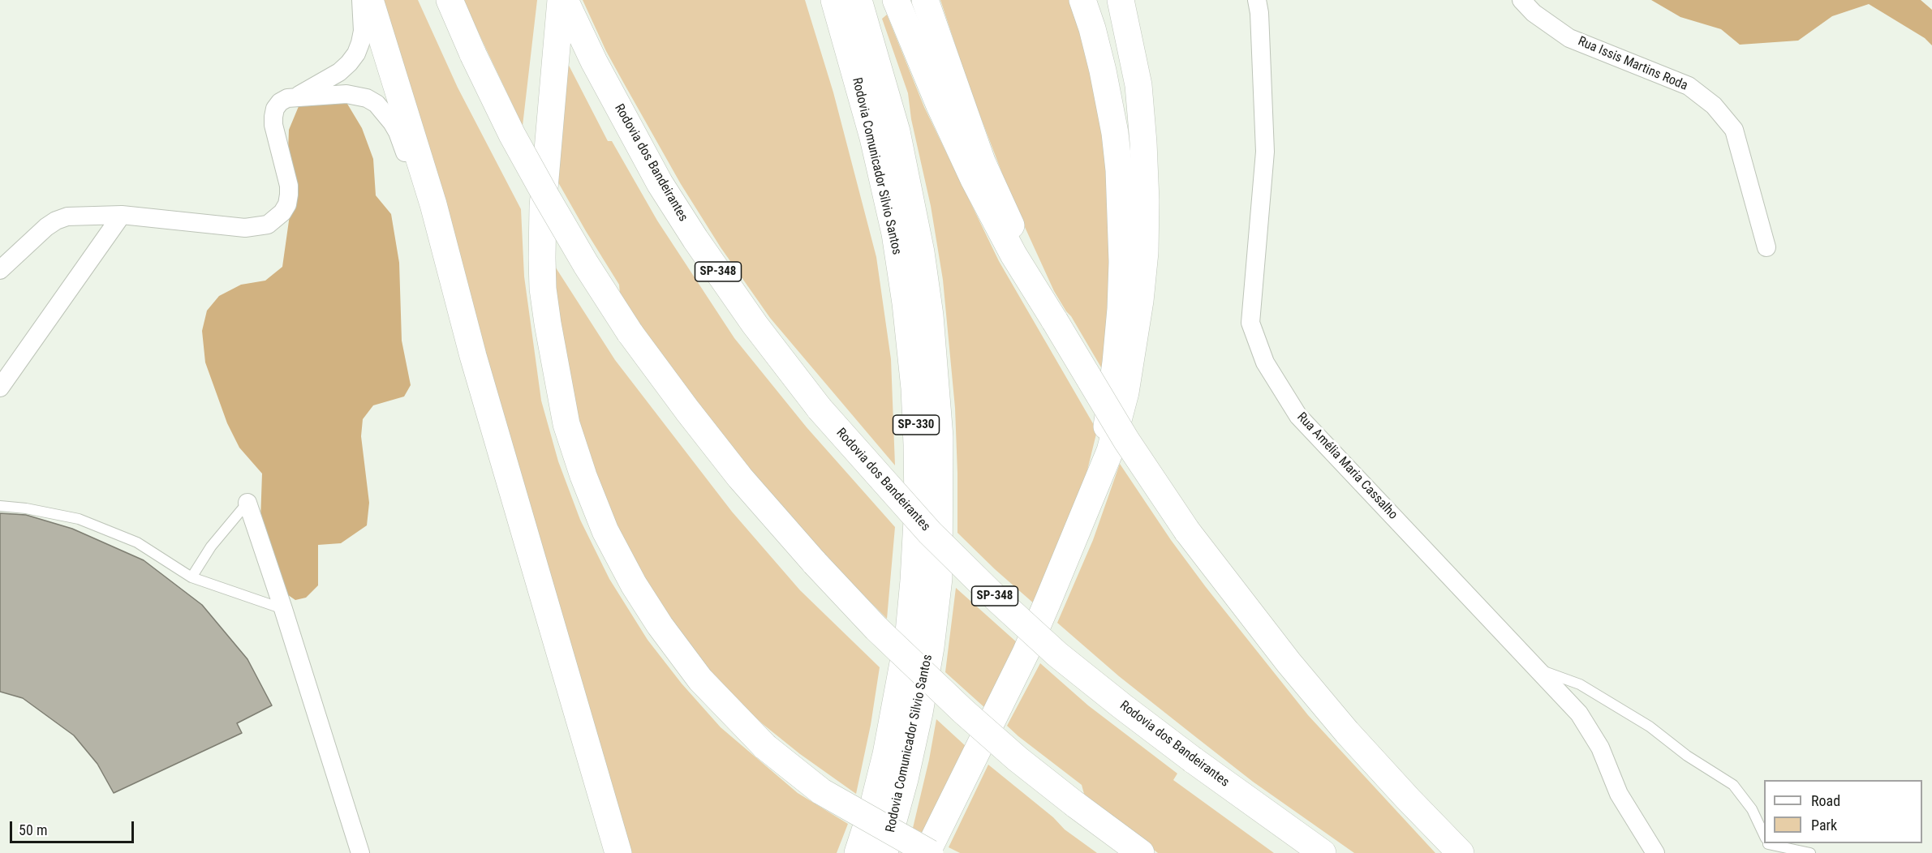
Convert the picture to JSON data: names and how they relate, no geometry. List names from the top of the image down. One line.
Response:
{"streets":{"highway":["Rodovia dos Bandeirantes","Rodovia Comunicador Silvio Santos","SP-348","SP-330"],"street":["Rua Issis Martins Roda","Rua Amélia Maria Cassalho"]},"legend":["Road","Park"],"scale_bar":"50 m"}
